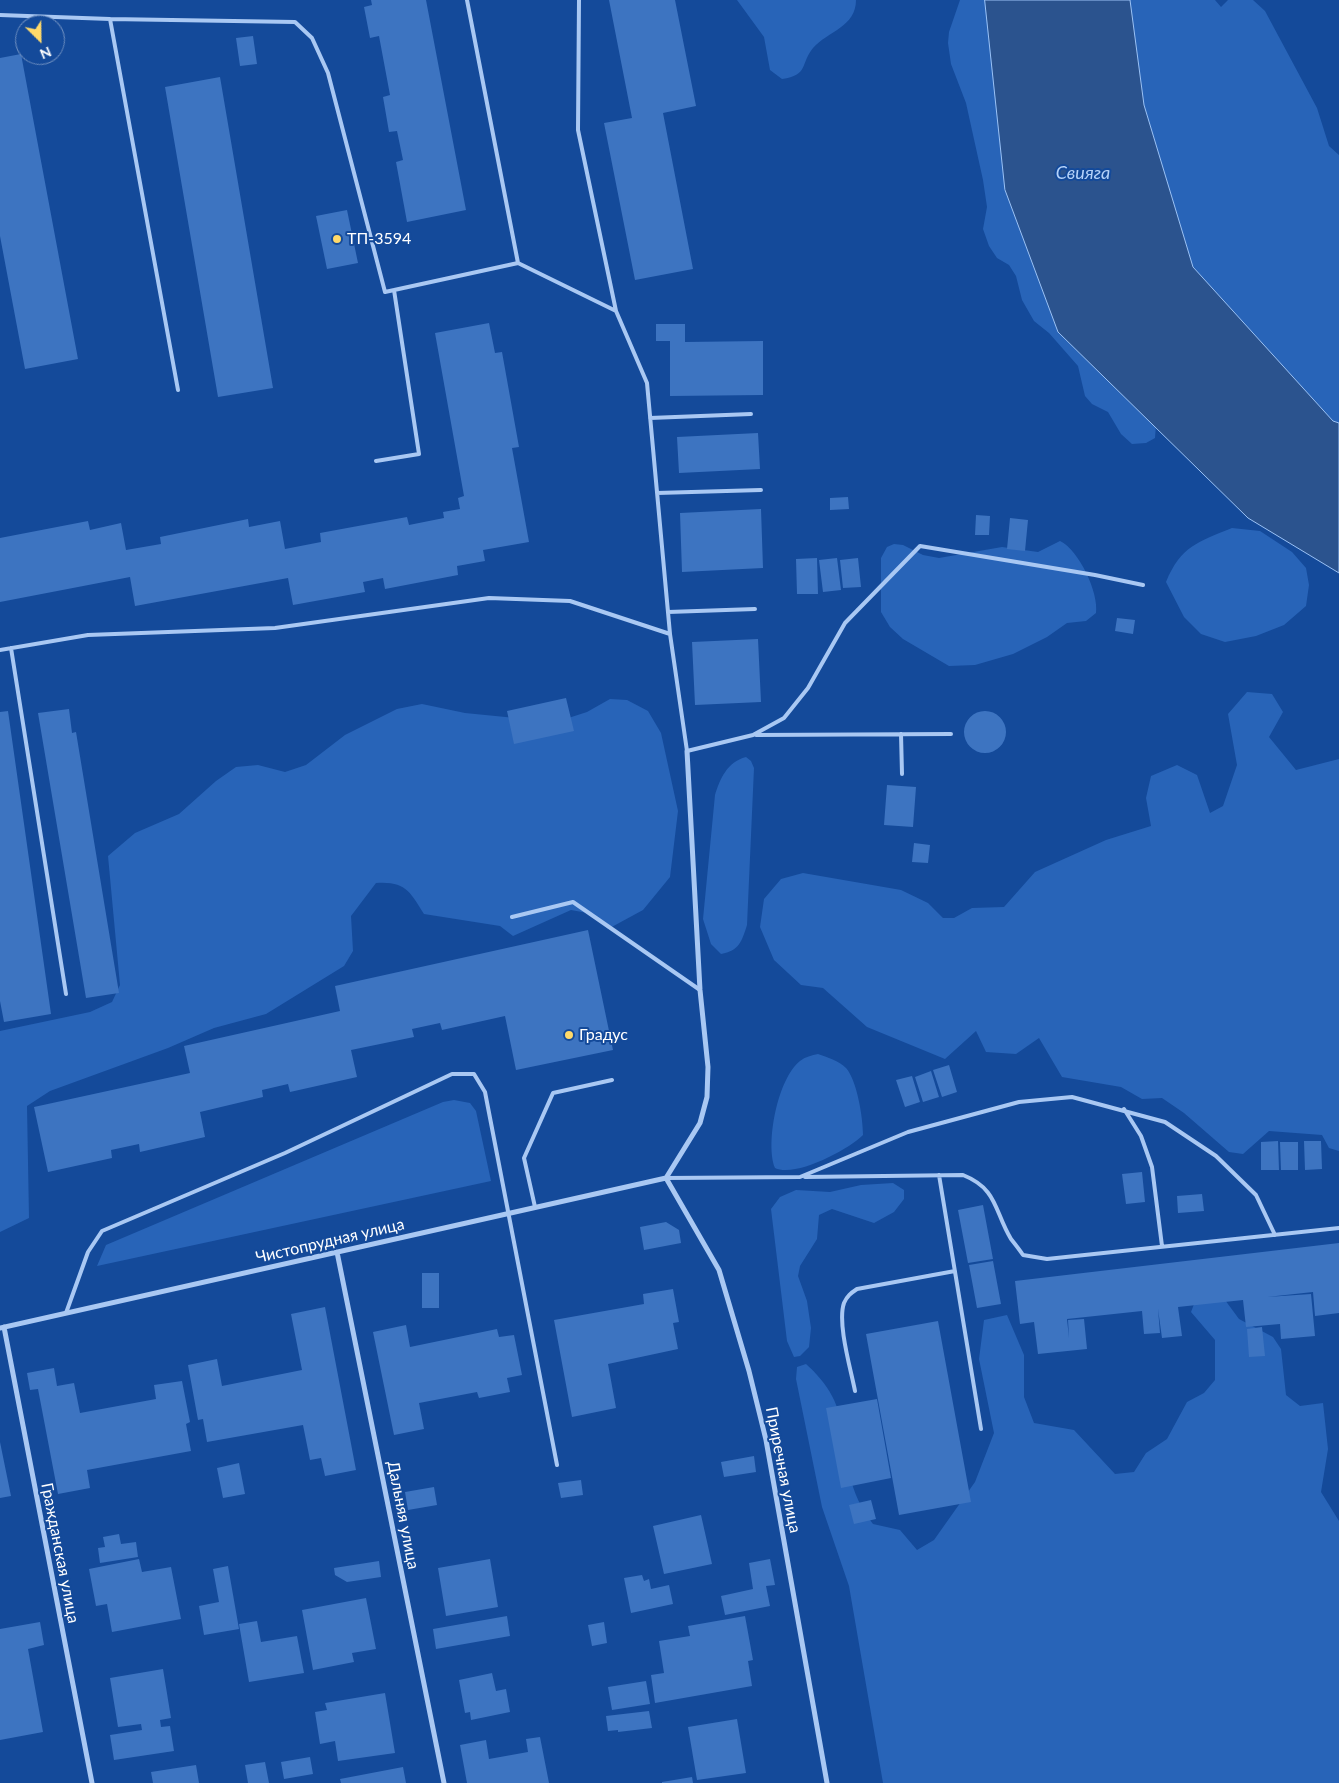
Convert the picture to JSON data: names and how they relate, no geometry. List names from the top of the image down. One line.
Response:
{"streets":{"street":["Чистопрудная улица","Приречная улица","Дальняя улица","Гражданская улица"]},"crossings":[["Чистопрудная улица","Приречная улица"],["Чистопрудная улица","Дальняя улица"],["Чистопрудная улица","Гражданская улица"]],"water":["Свияга"],"places":["ТП-3594","Градус"],"north":"bottom right"}
